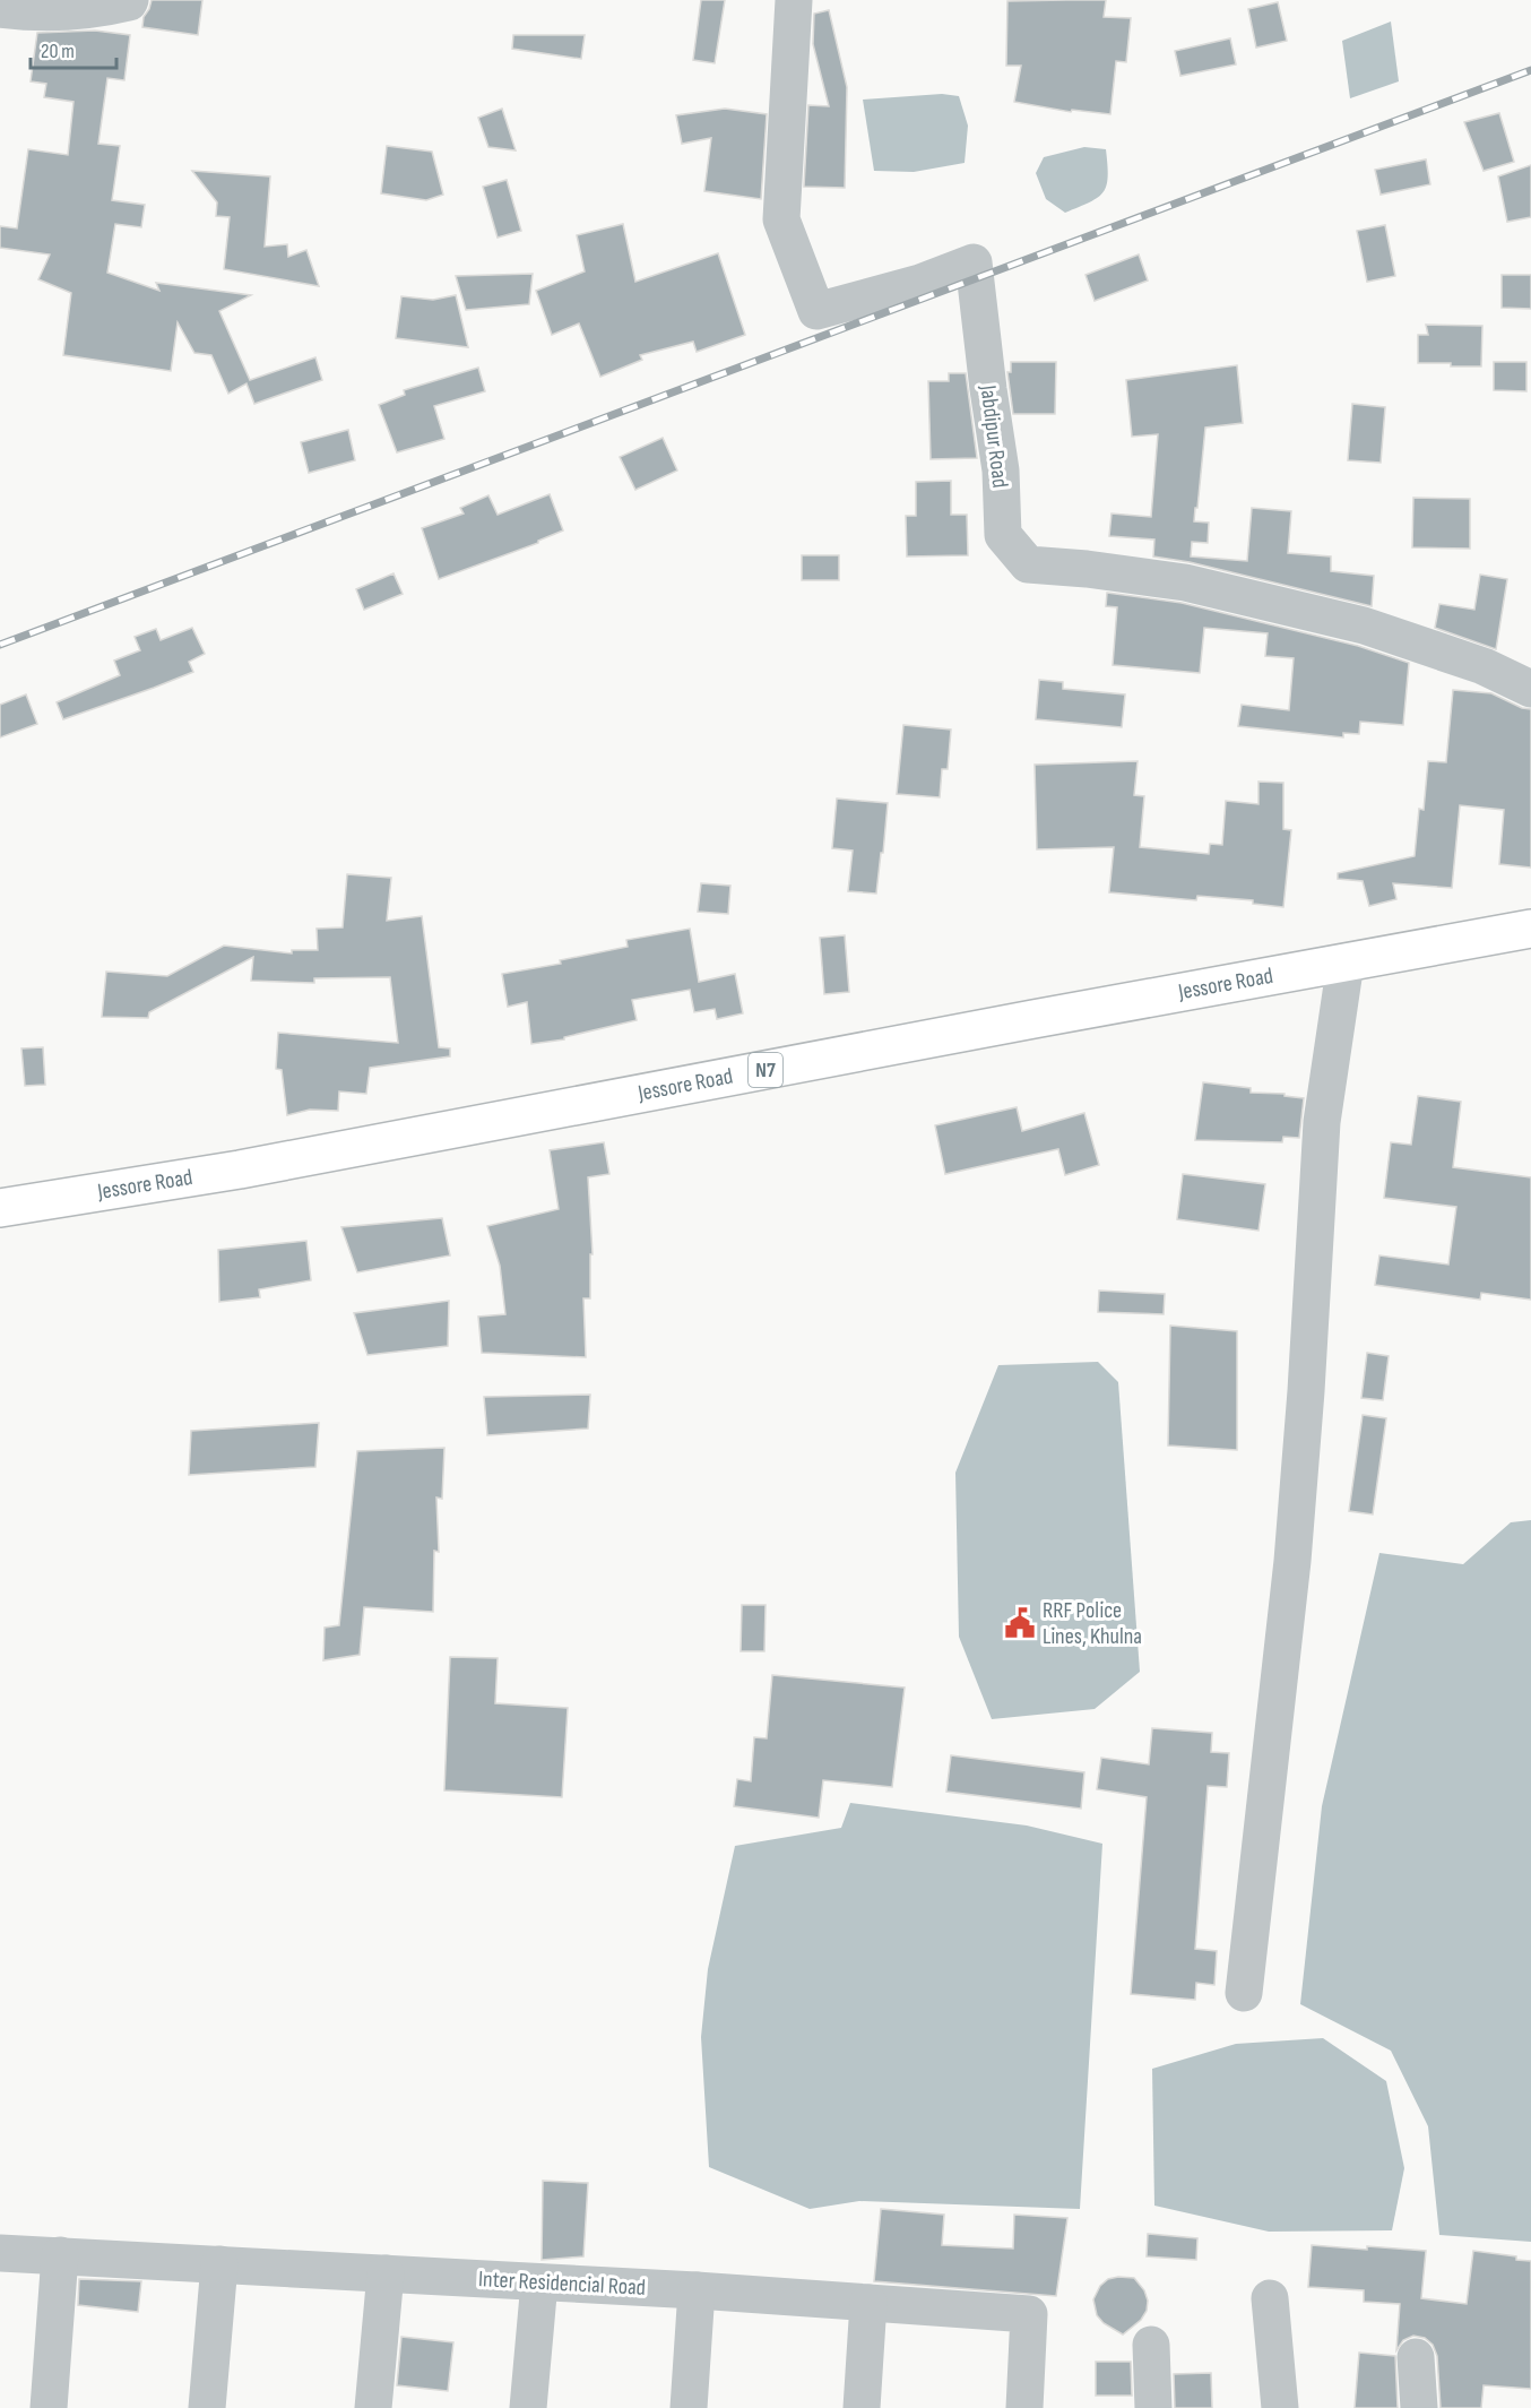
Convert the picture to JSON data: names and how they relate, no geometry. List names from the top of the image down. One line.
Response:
{"streets":{"highway":["Jessore Road","N7"],"street":["Jabdipur Road","Inter Residencial Road"]},"places":{"public building":["RRF Police Lines, Khulna"]},"scale_bar":"20 m"}
